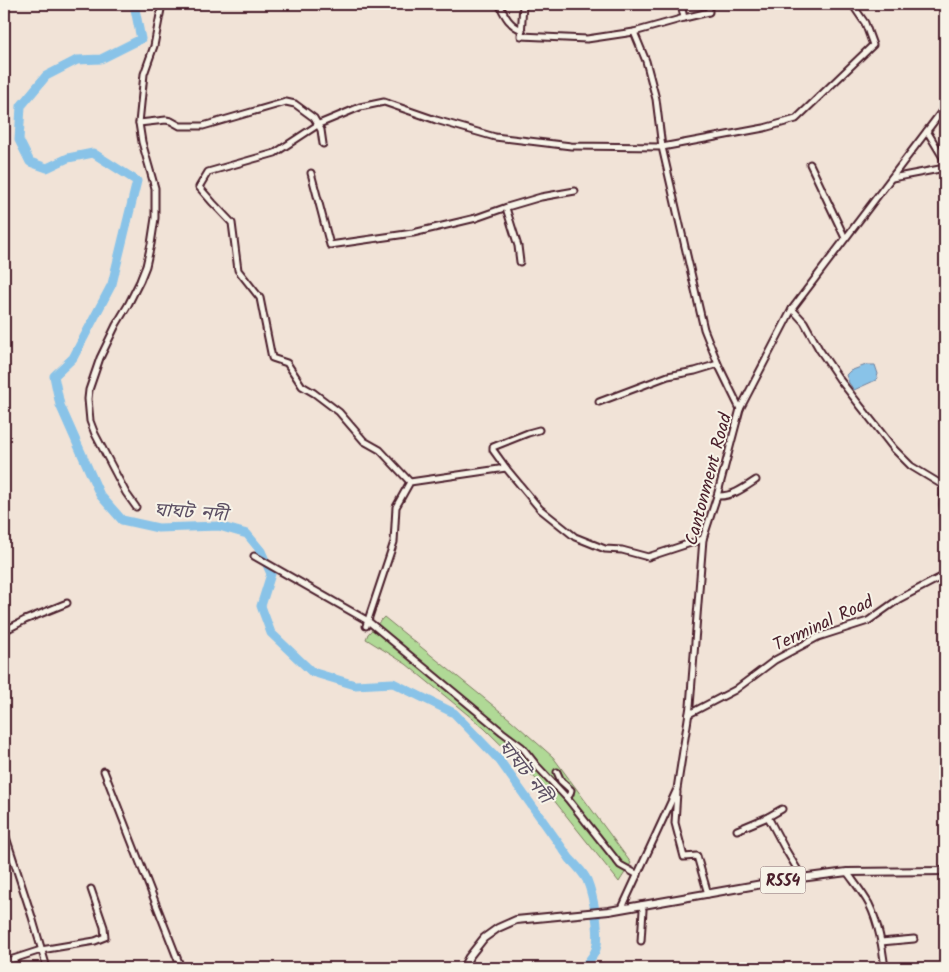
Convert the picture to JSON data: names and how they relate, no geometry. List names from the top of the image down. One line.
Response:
{"streets":{"main road":["R554"],"street":["Cantonment Road","Terminal Road"]},"crossings":[["Cantonment Road","Terminal Road"],["Cantonment Road","R554"]],"water":["ঘাঘট নদী"]}
